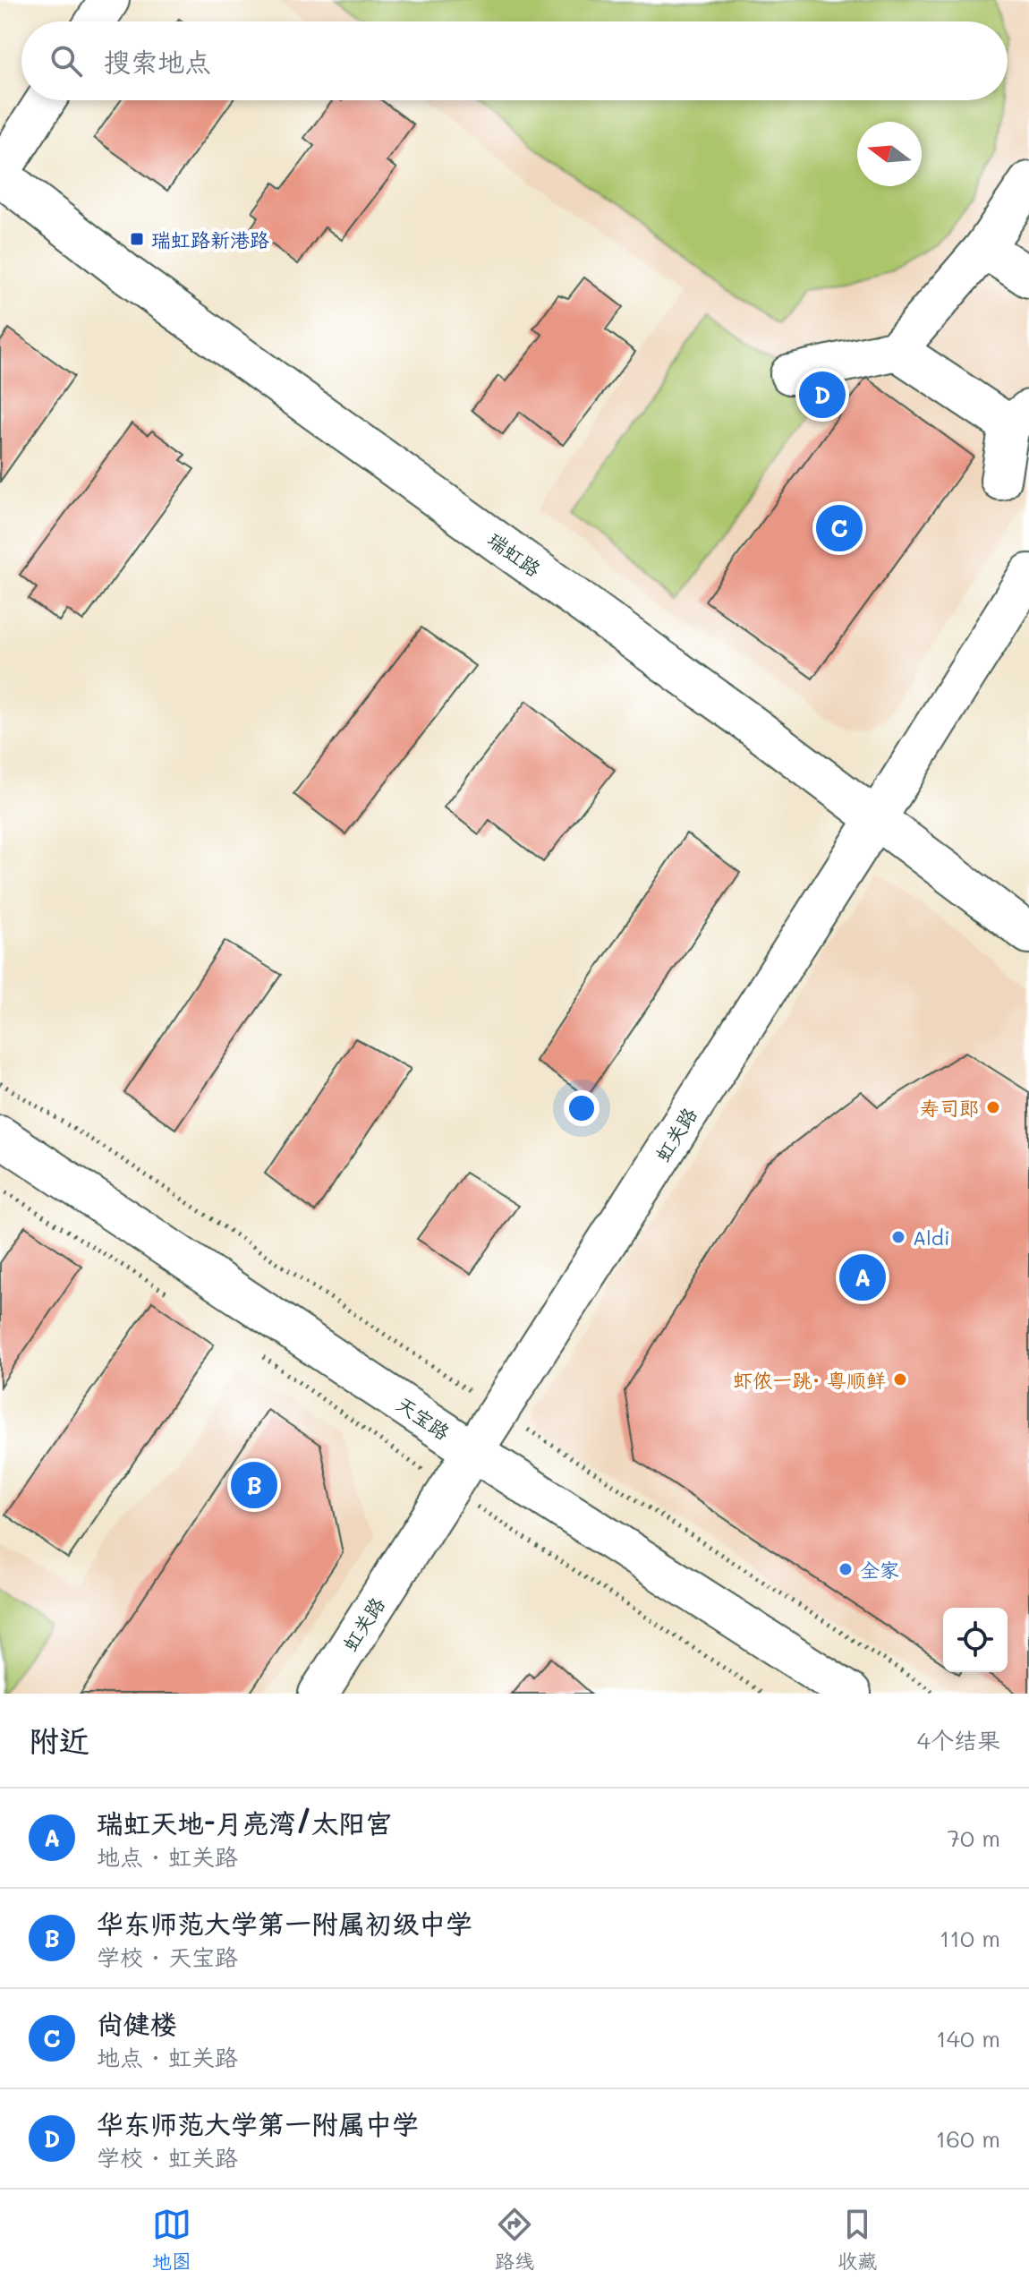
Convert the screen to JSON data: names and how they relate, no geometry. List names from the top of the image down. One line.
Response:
{"streets":{"street":["瑞虹路","虹关路","天宝路"]},"crossings":[["瑞虹路","虹关路"],["虹关路","天宝路"]],"places":{"transit":["瑞虹路新港路"],"other":["寿司郎","Aldi","虾侬一跳· 粤顺鲜","全家"]},"north":"left","page":{"search":"搜索地点","pins":["D","C","A","B"],"heading":["附近","4个结果"],"list":[{"mark":"A","name":"瑞虹天地-月亮湾/太阳宫","note":"地点 · 虹关路","value":"70 m"},{"mark":"B","name":"华东师范大学第一附属初级中学","note":"学校 · 天宝路","value":"110 m"},{"mark":"C","name":"尚健楼","note":"地点 · 虹关路","value":"140 m"},{"mark":"D","name":"华东师范大学第一附属中学","note":"学校 · 虹关路","value":"160 m"}],"nav":["地图","路线","收藏"]}}
